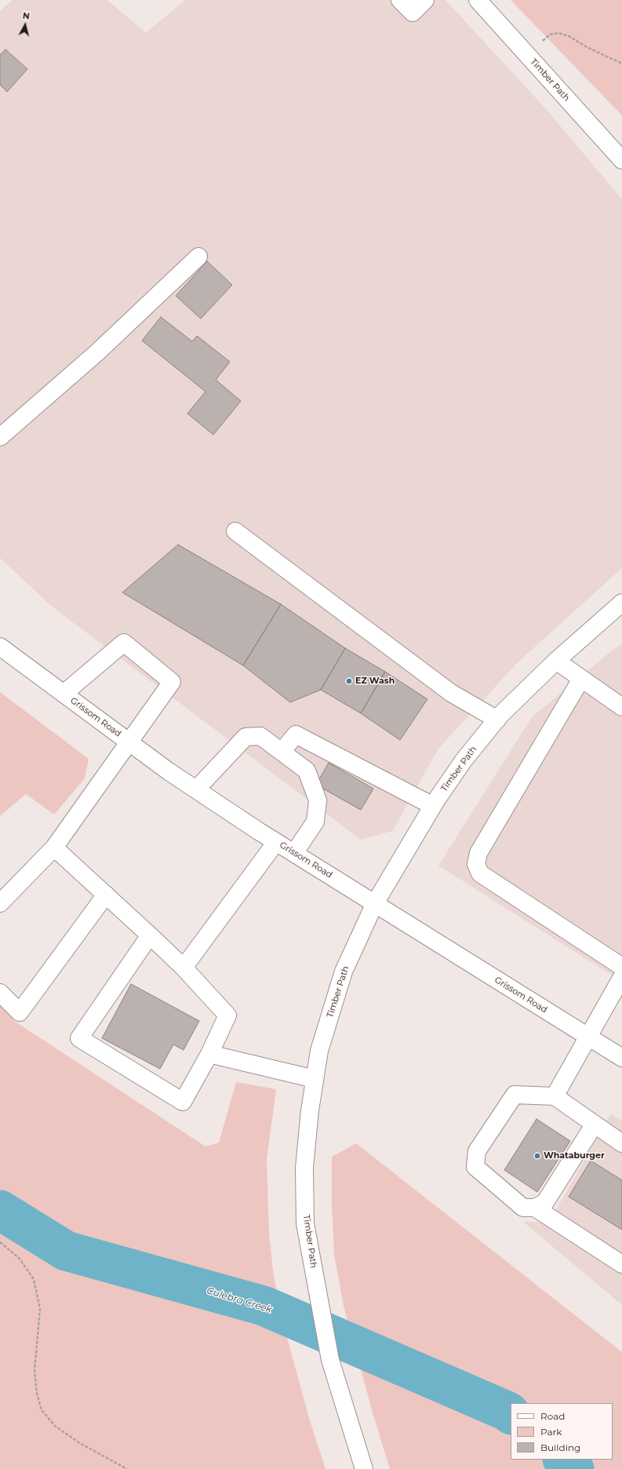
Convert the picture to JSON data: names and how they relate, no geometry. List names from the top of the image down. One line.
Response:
{"streets":{"street":["Timber Path","Grissom Road"]},"crossings":[["Timber Path","Grissom Road"]],"water":["Culebra Creek"],"places":["EZ Wash","Whataburger"],"legend":["Road","Park","Building"],"north":"top"}
